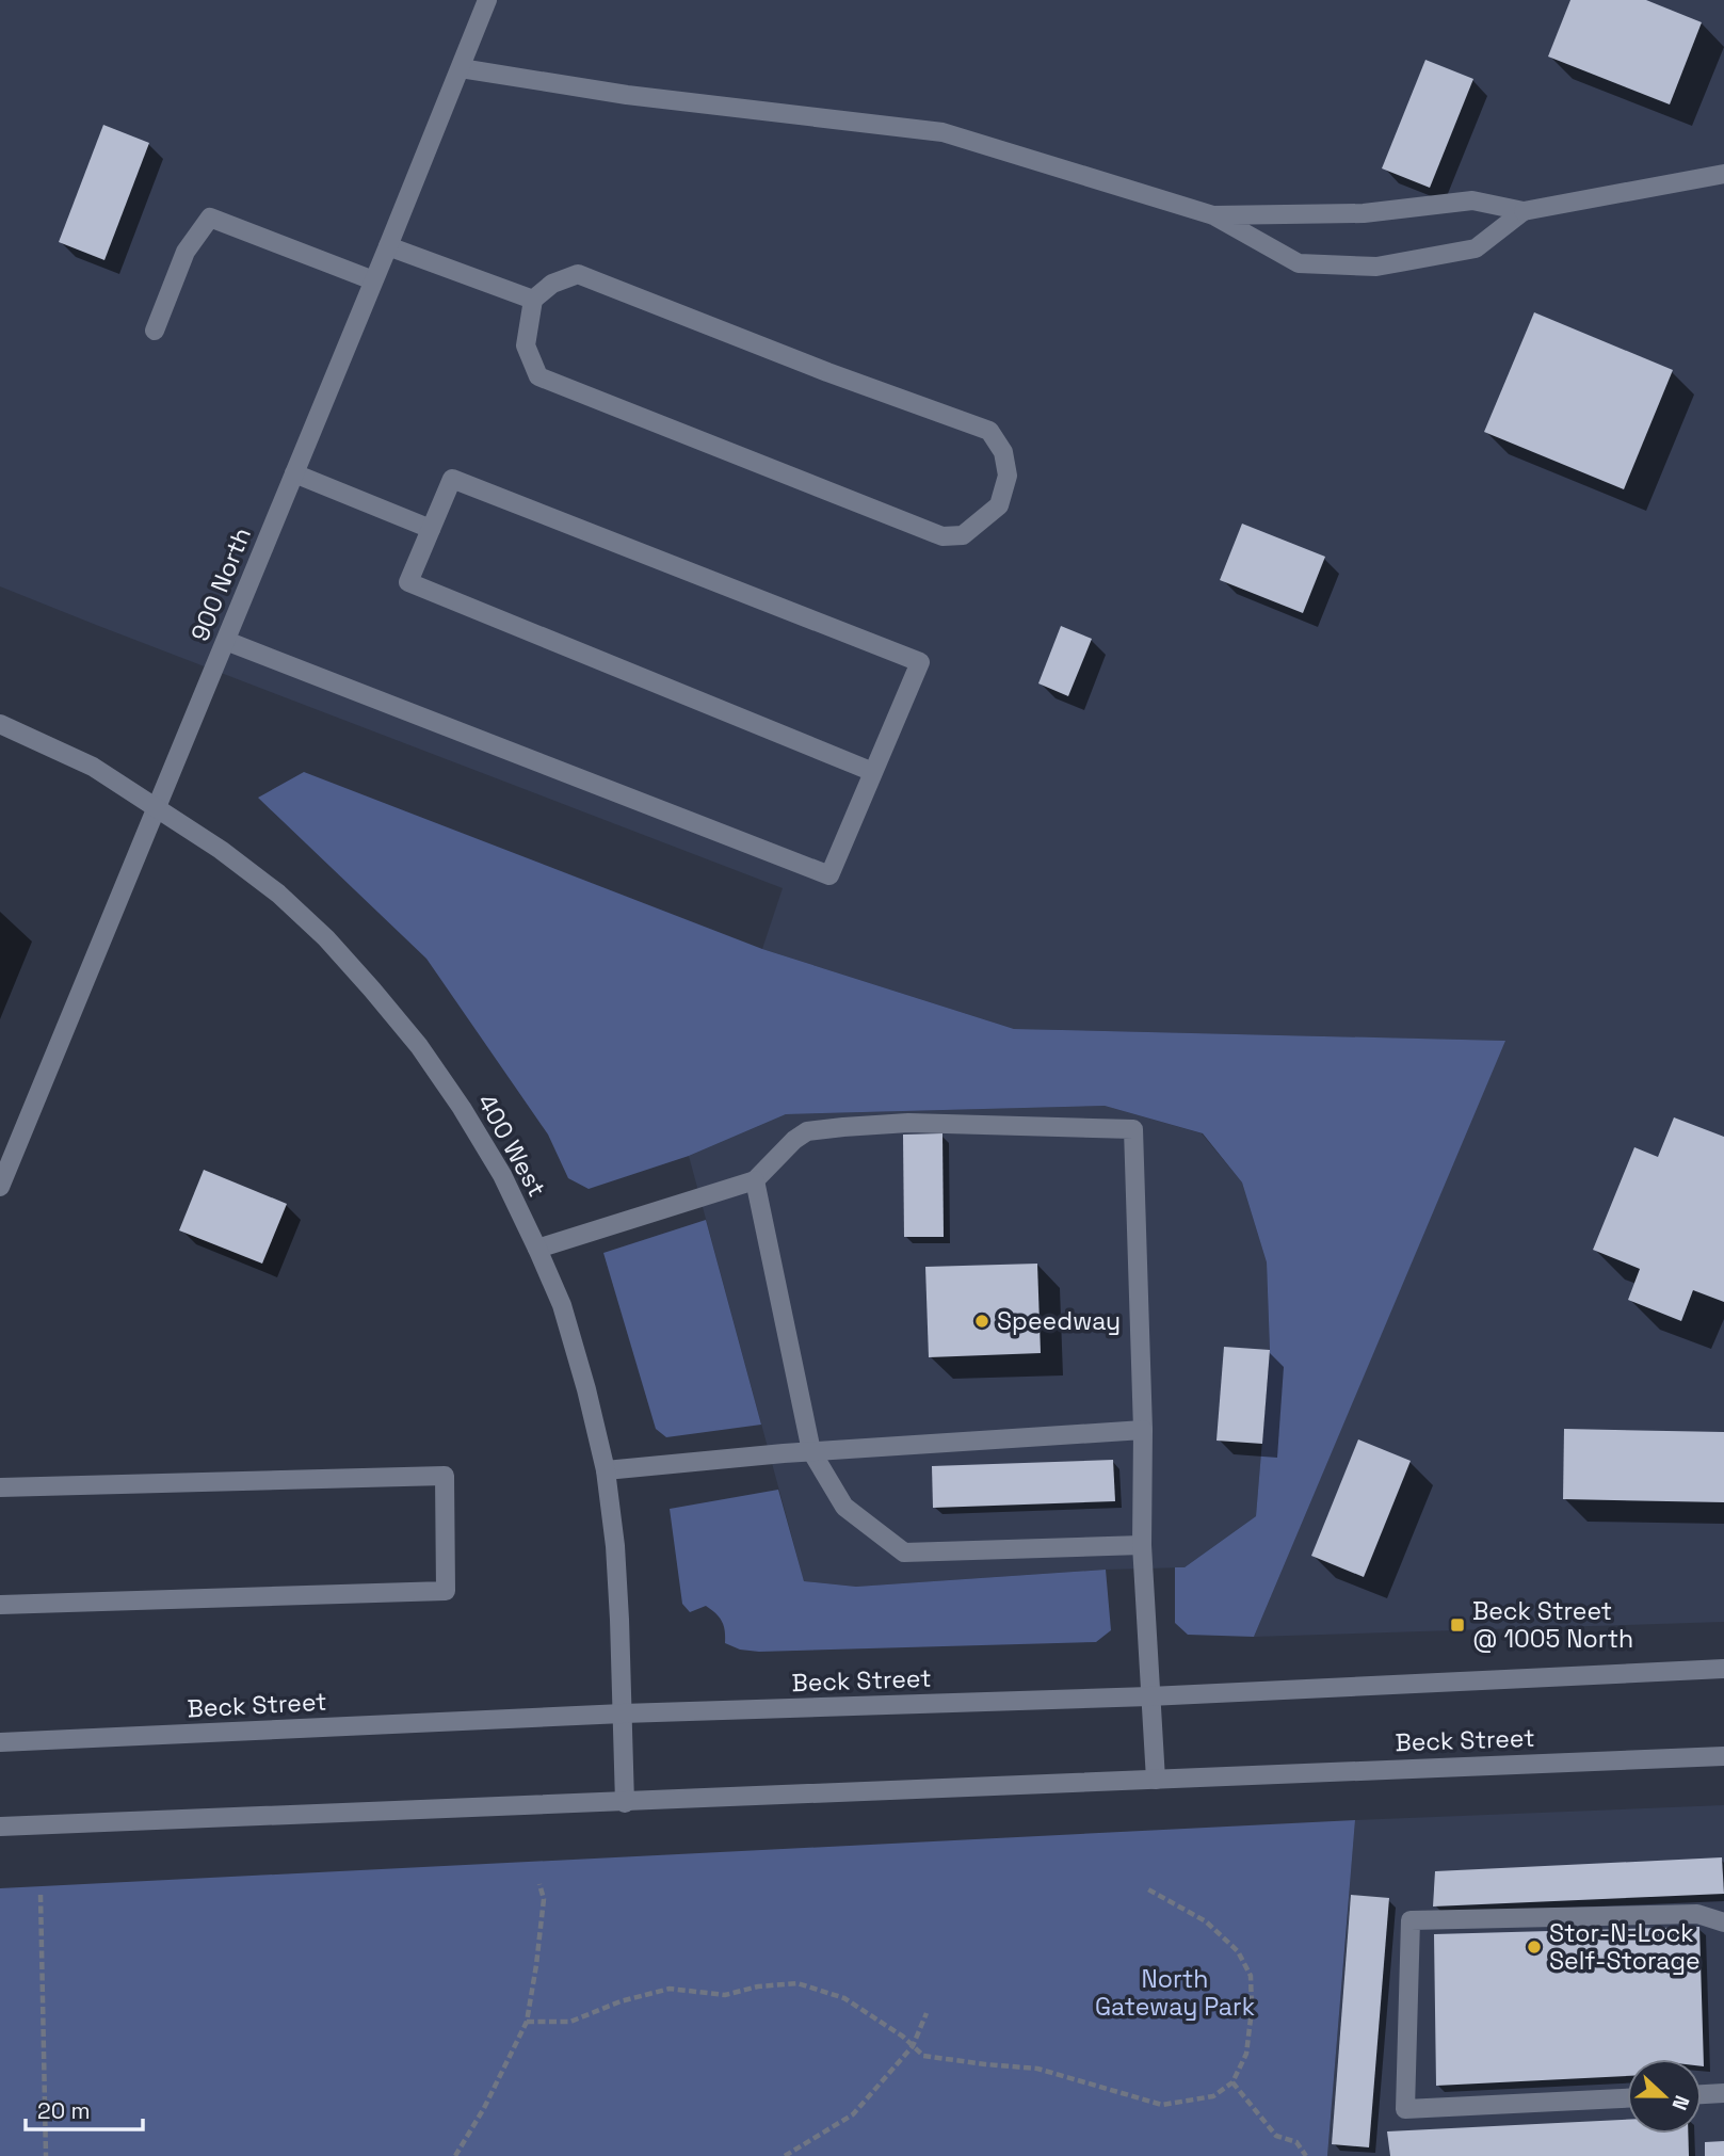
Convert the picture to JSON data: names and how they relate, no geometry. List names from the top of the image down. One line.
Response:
{"streets":{"main road":["900 North","400 West","Beck Street"]},"crossings":[["900 North","400 West"],["400 West","Beck Street"]],"parks":["North Gateway Park"],"places":{"other":["Speedway","Stor-N-Lock Self-Storage"],"transit":["Beck Street @ 1005 North"]},"scale_bar":"20 m","north":"right"}
